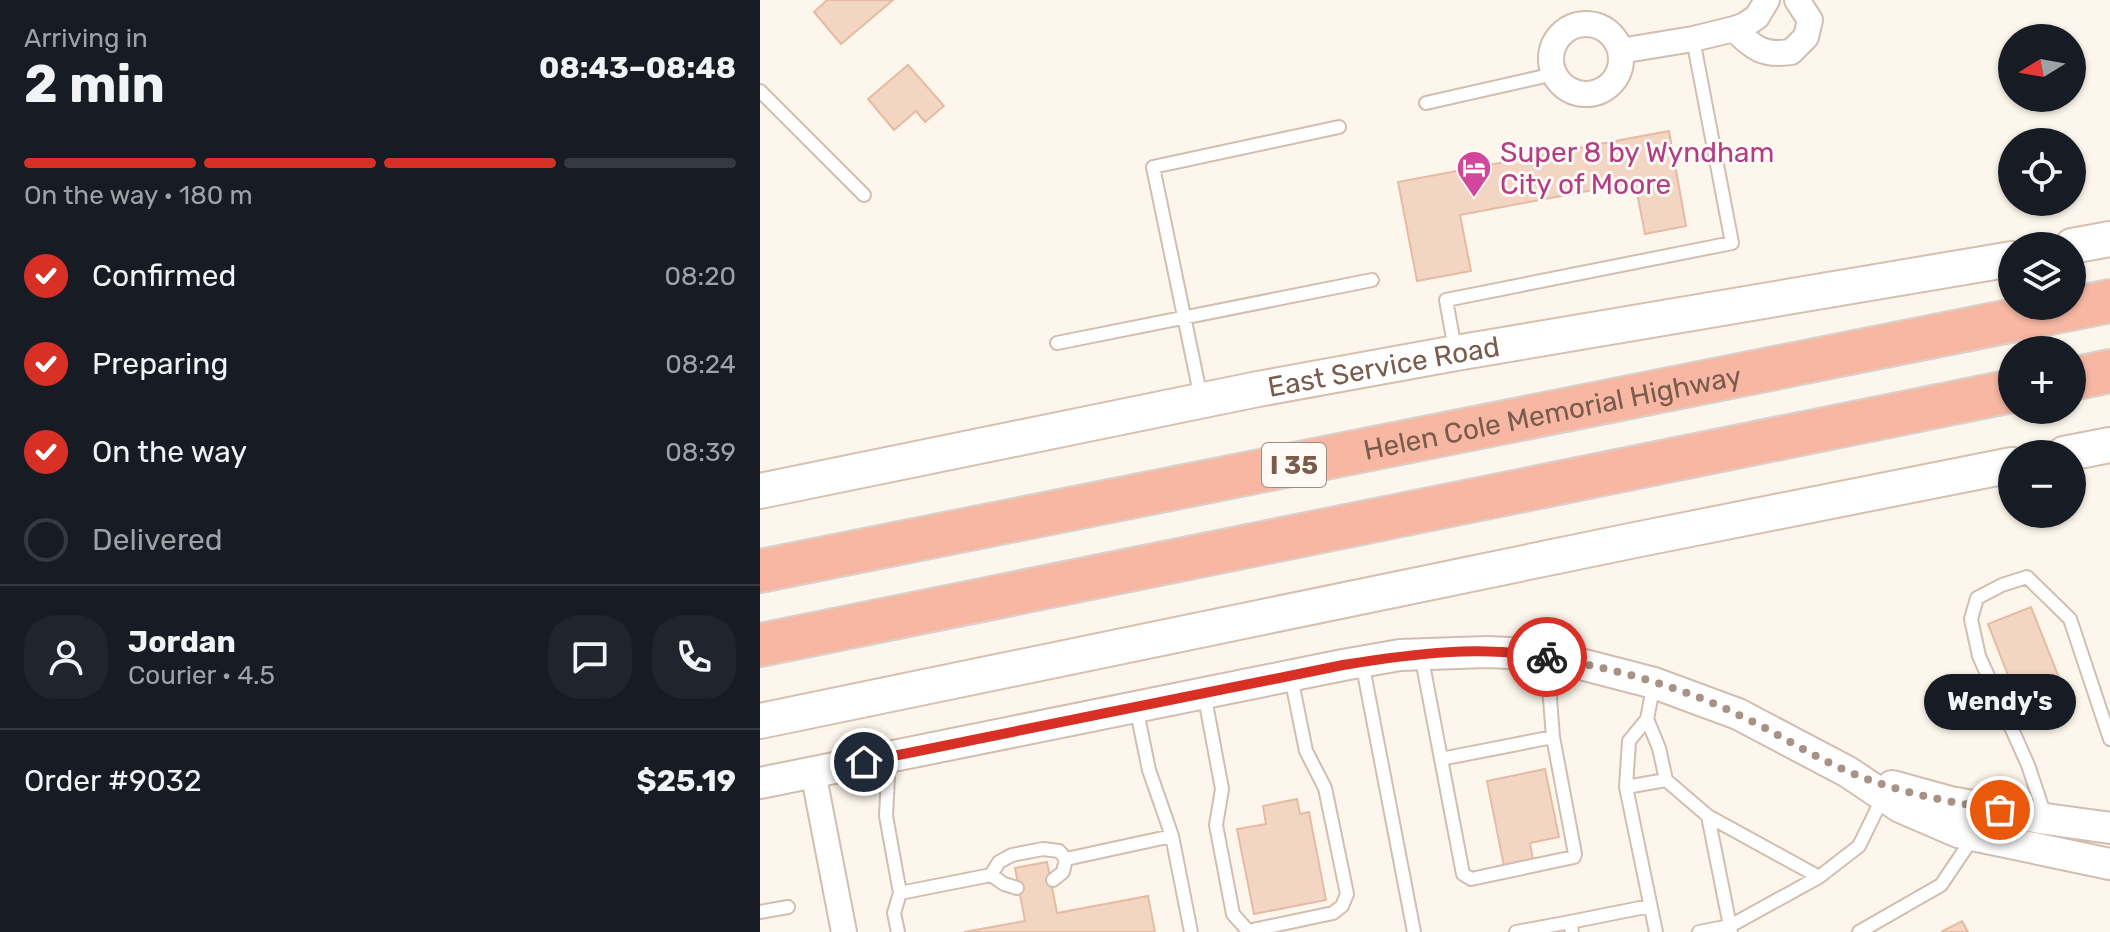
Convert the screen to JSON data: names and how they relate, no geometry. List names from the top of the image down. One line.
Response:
{"streets":{"highway":["Helen Cole Memorial Highway","I 35"],"main road":["East Service Road"]},"places":{"hotel":["Super 8 by Wyndham City of Moore"],"other":["Wendy's"]},"north":"left","page":{"heading":["2 min","Arriving in","08:43–08:48"],"panel":["Jordan","Courier · 4.5","Order #9032","$25.19"],"map_buttons":["+","−"],"bar":"On the way · 180 m","list":[["Confirmed","08:20"],["Preparing","08:24"],["On the way","08:39"],"Delivered"],"bubble":"Wendy's"}}
